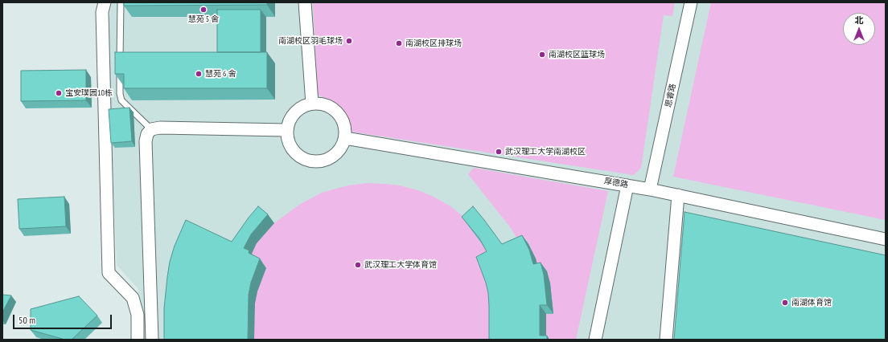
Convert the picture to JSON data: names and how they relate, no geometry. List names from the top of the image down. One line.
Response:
{"streets":{"street":["思睿路","厚德路"]},"crossings":[["思睿路","厚德路"]],"places":["慧苑 5 舍","南湖校区羽毛球场","南湖校区排球场","南湖校区篮球场","慧苑 6 舍","宝安璞园10栋","武汉理工大学南湖校区","武汉理工大学体育馆","南湖体育馆"],"scale_bar":"50 m","north":"top"}
